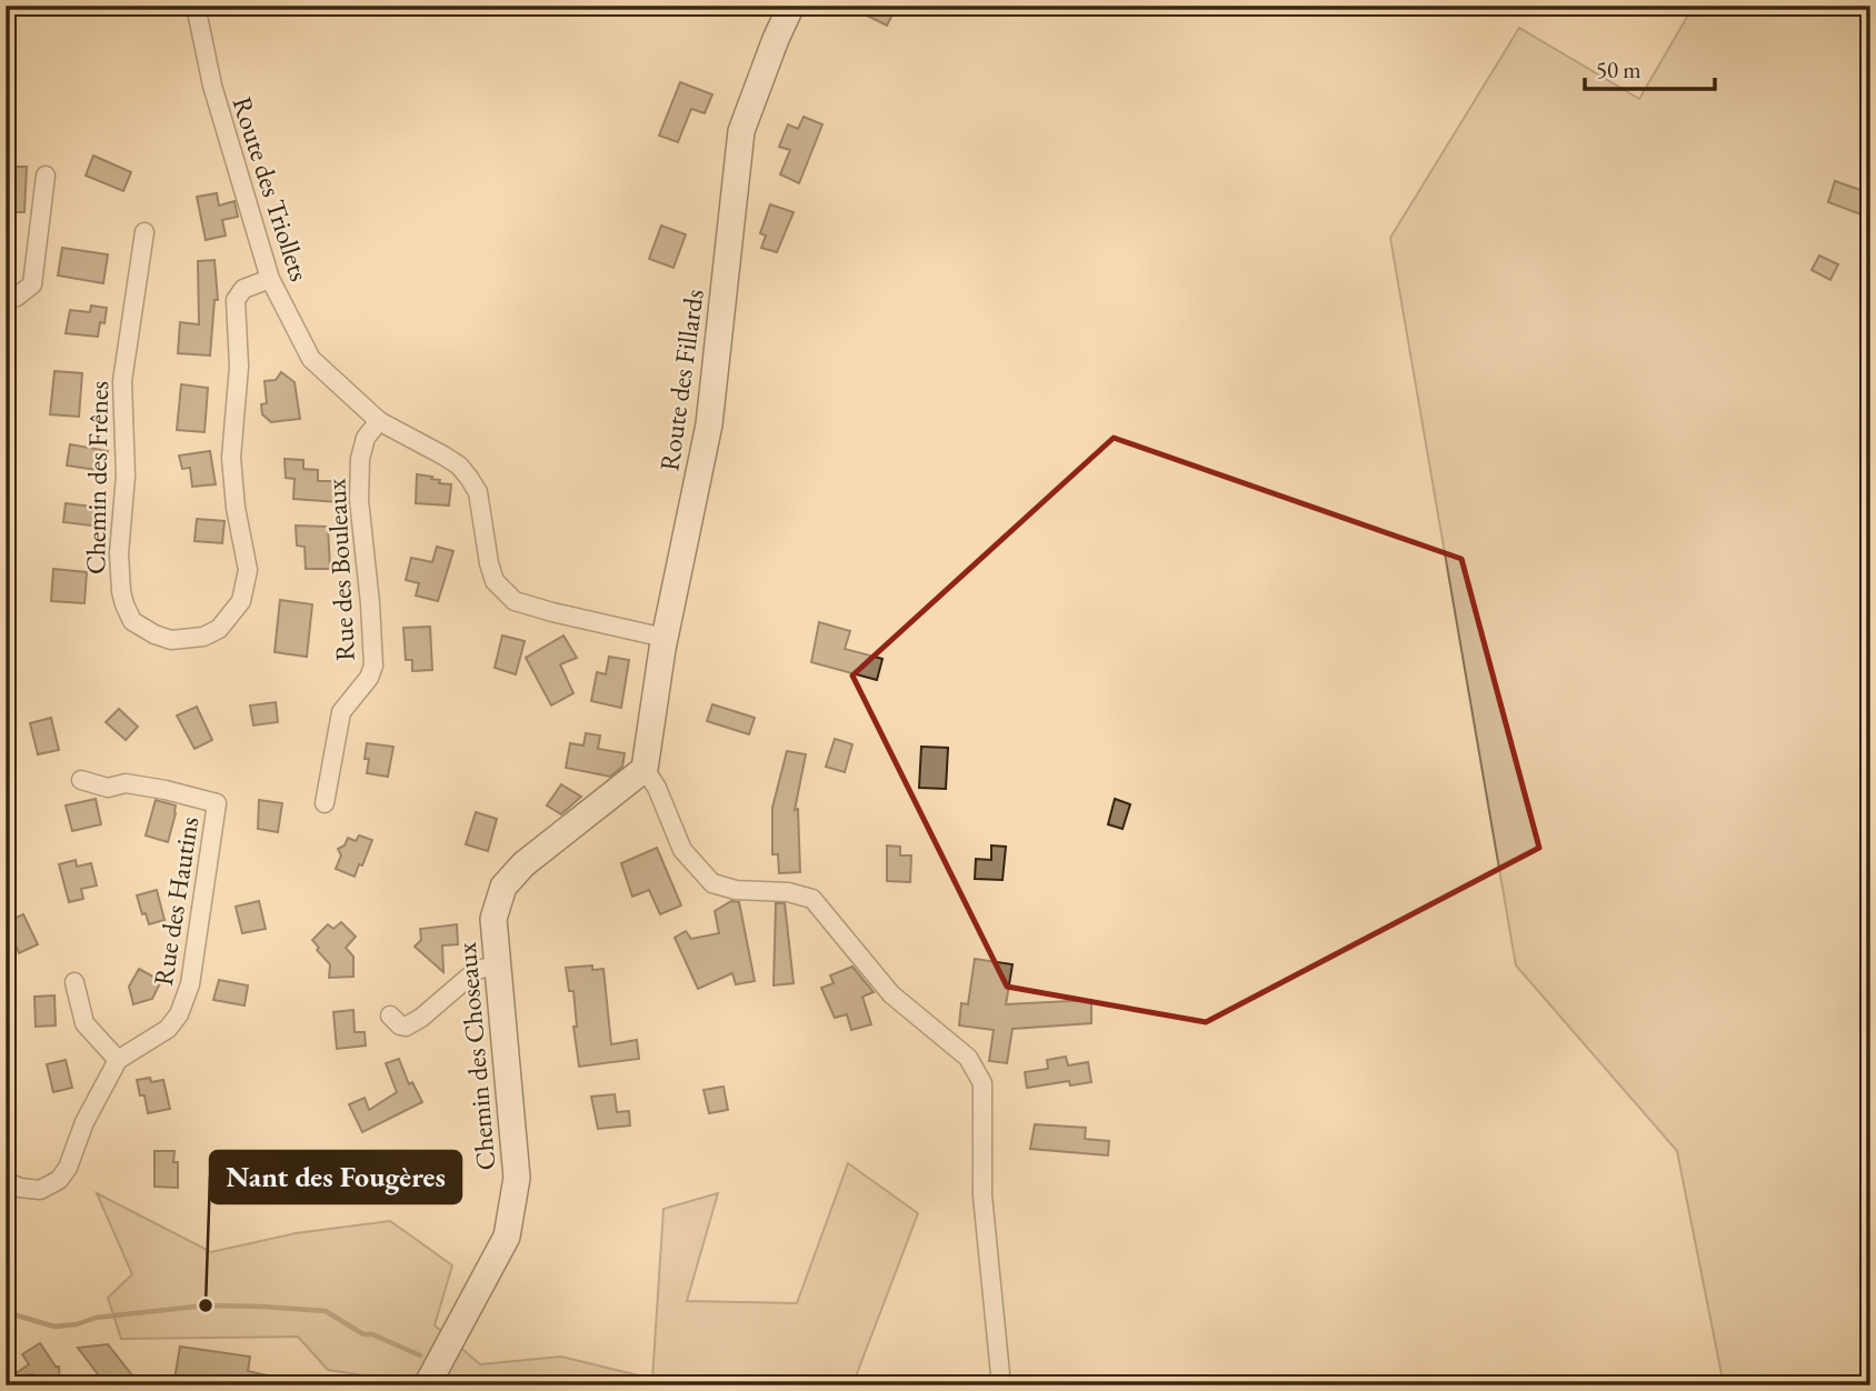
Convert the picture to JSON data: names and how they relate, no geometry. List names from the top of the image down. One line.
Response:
{"streets":{"street":["Route des Triollets","Route des Fillards","Chemin des Frênes","Rue des Bouleaux","Rue des Hautins","Chemin des Choseaux"]},"crossings":[["Route des Triollets","Route des Fillards"],["Route des Triollets","Chemin des Frênes"],["Route des Triollets","Rue des Bouleaux"],["Route des Fillards","Chemin des Choseaux"]],"places":["Nant des Fougères"],"scale_bar":"50 m"}
